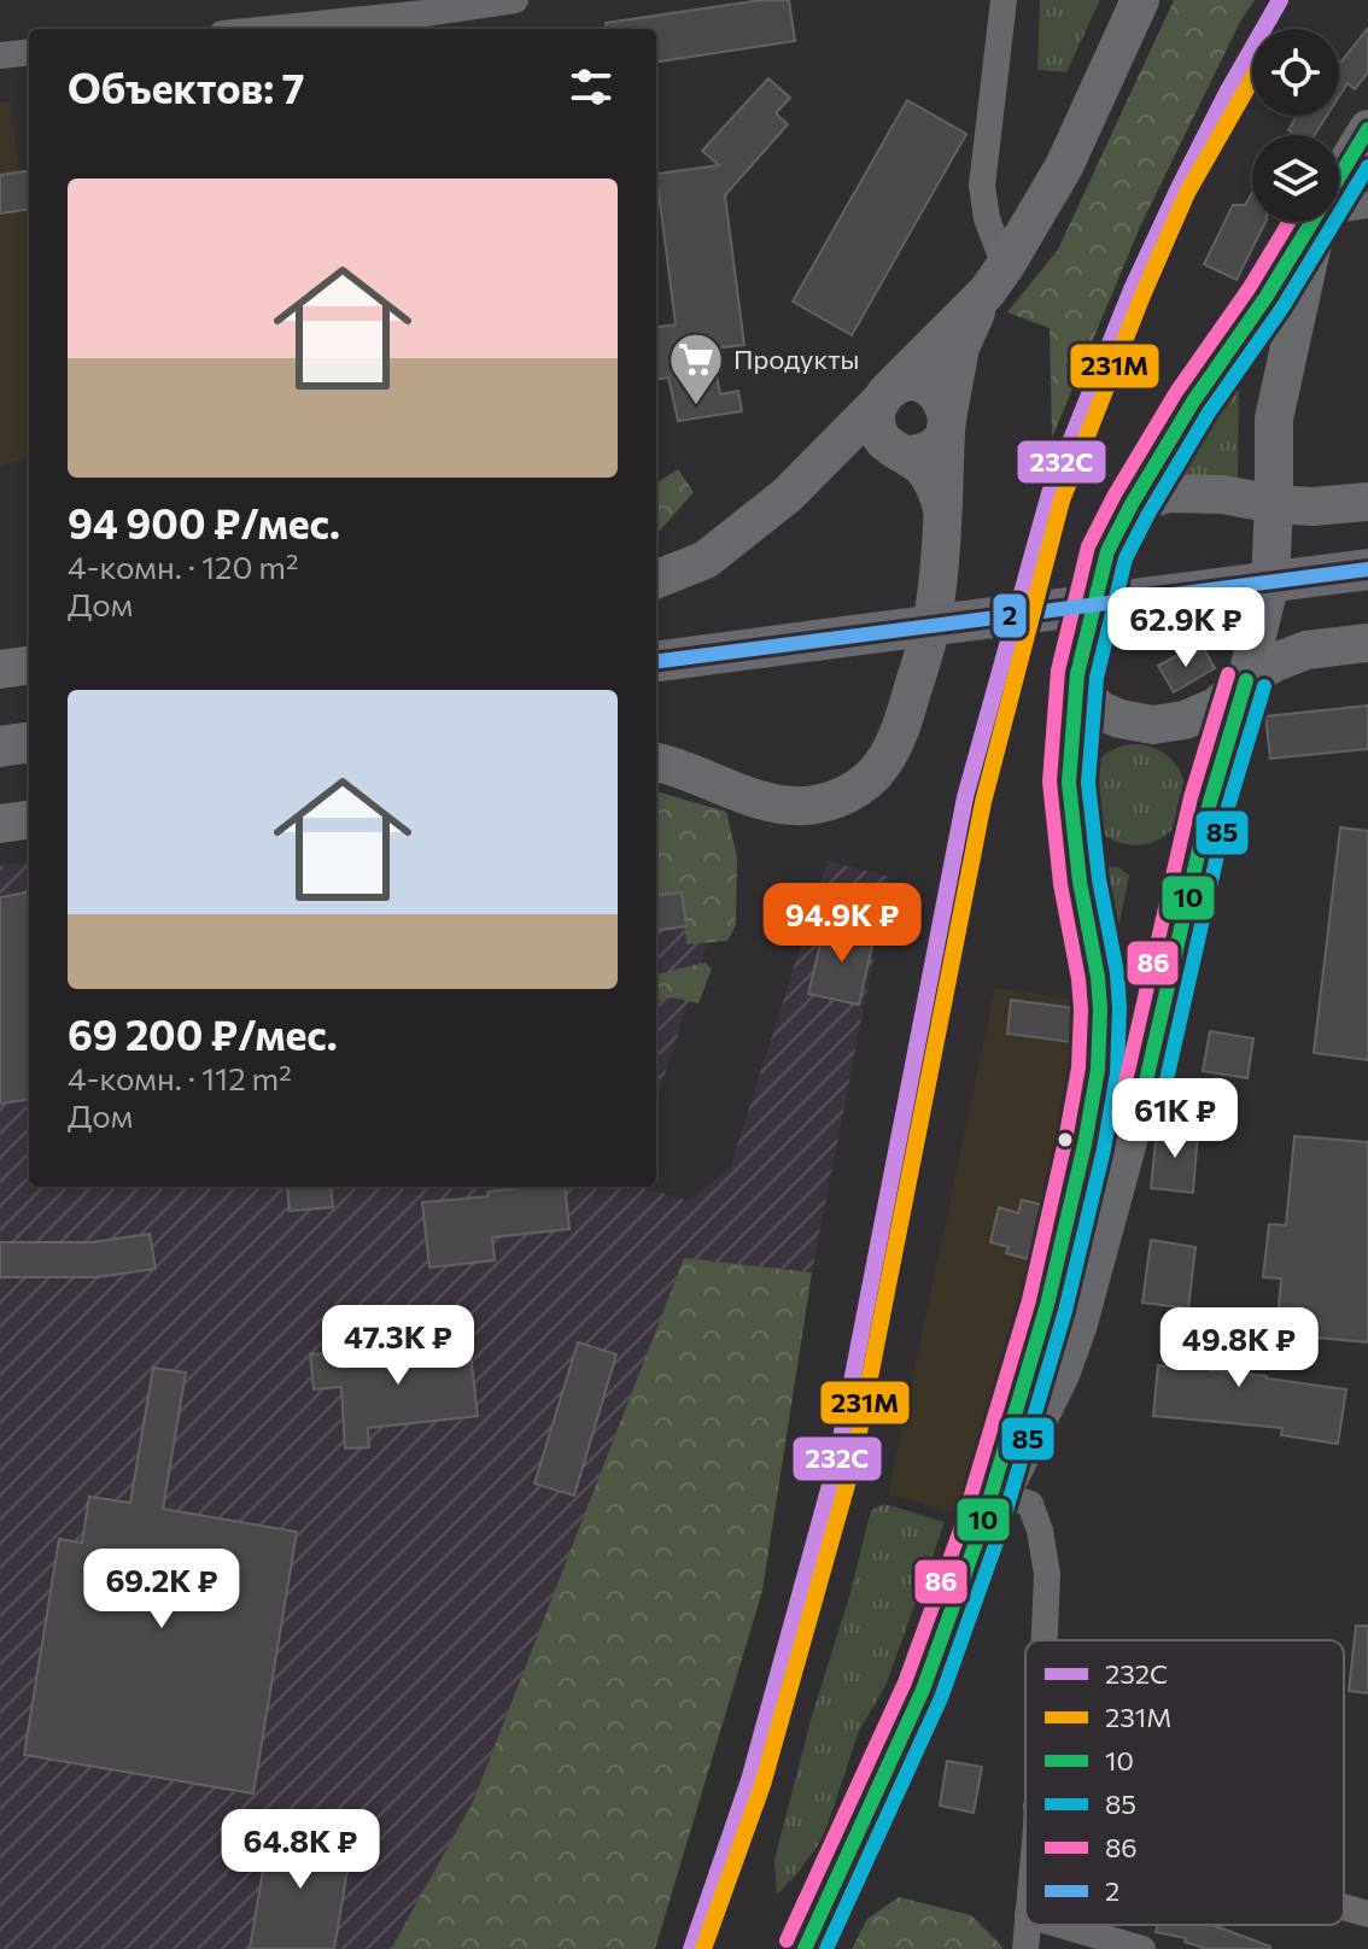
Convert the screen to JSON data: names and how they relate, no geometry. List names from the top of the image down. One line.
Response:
{"places":{"supermarket":["Продукты"]},"lines":["transit line 232C","transit line 231М","transit line 10","transit line 85","transit line 86","transit line 2"],"legend":["232C","231М","10","85","86","2"],"page":{"heading":"Объектов: 7","list":[{"name":"94 900 ₽/мес.","note":"4-комн. · 120 m² · Дом"},{"name":"69 200 ₽/мес.","note":"4-комн. · 112 m² · Дом"}],"price":["62.9K ₽","94.9K ₽","61K ₽","47.3K ₽","49.8K ₽","69.2K ₽","64.8K ₽"]}}
